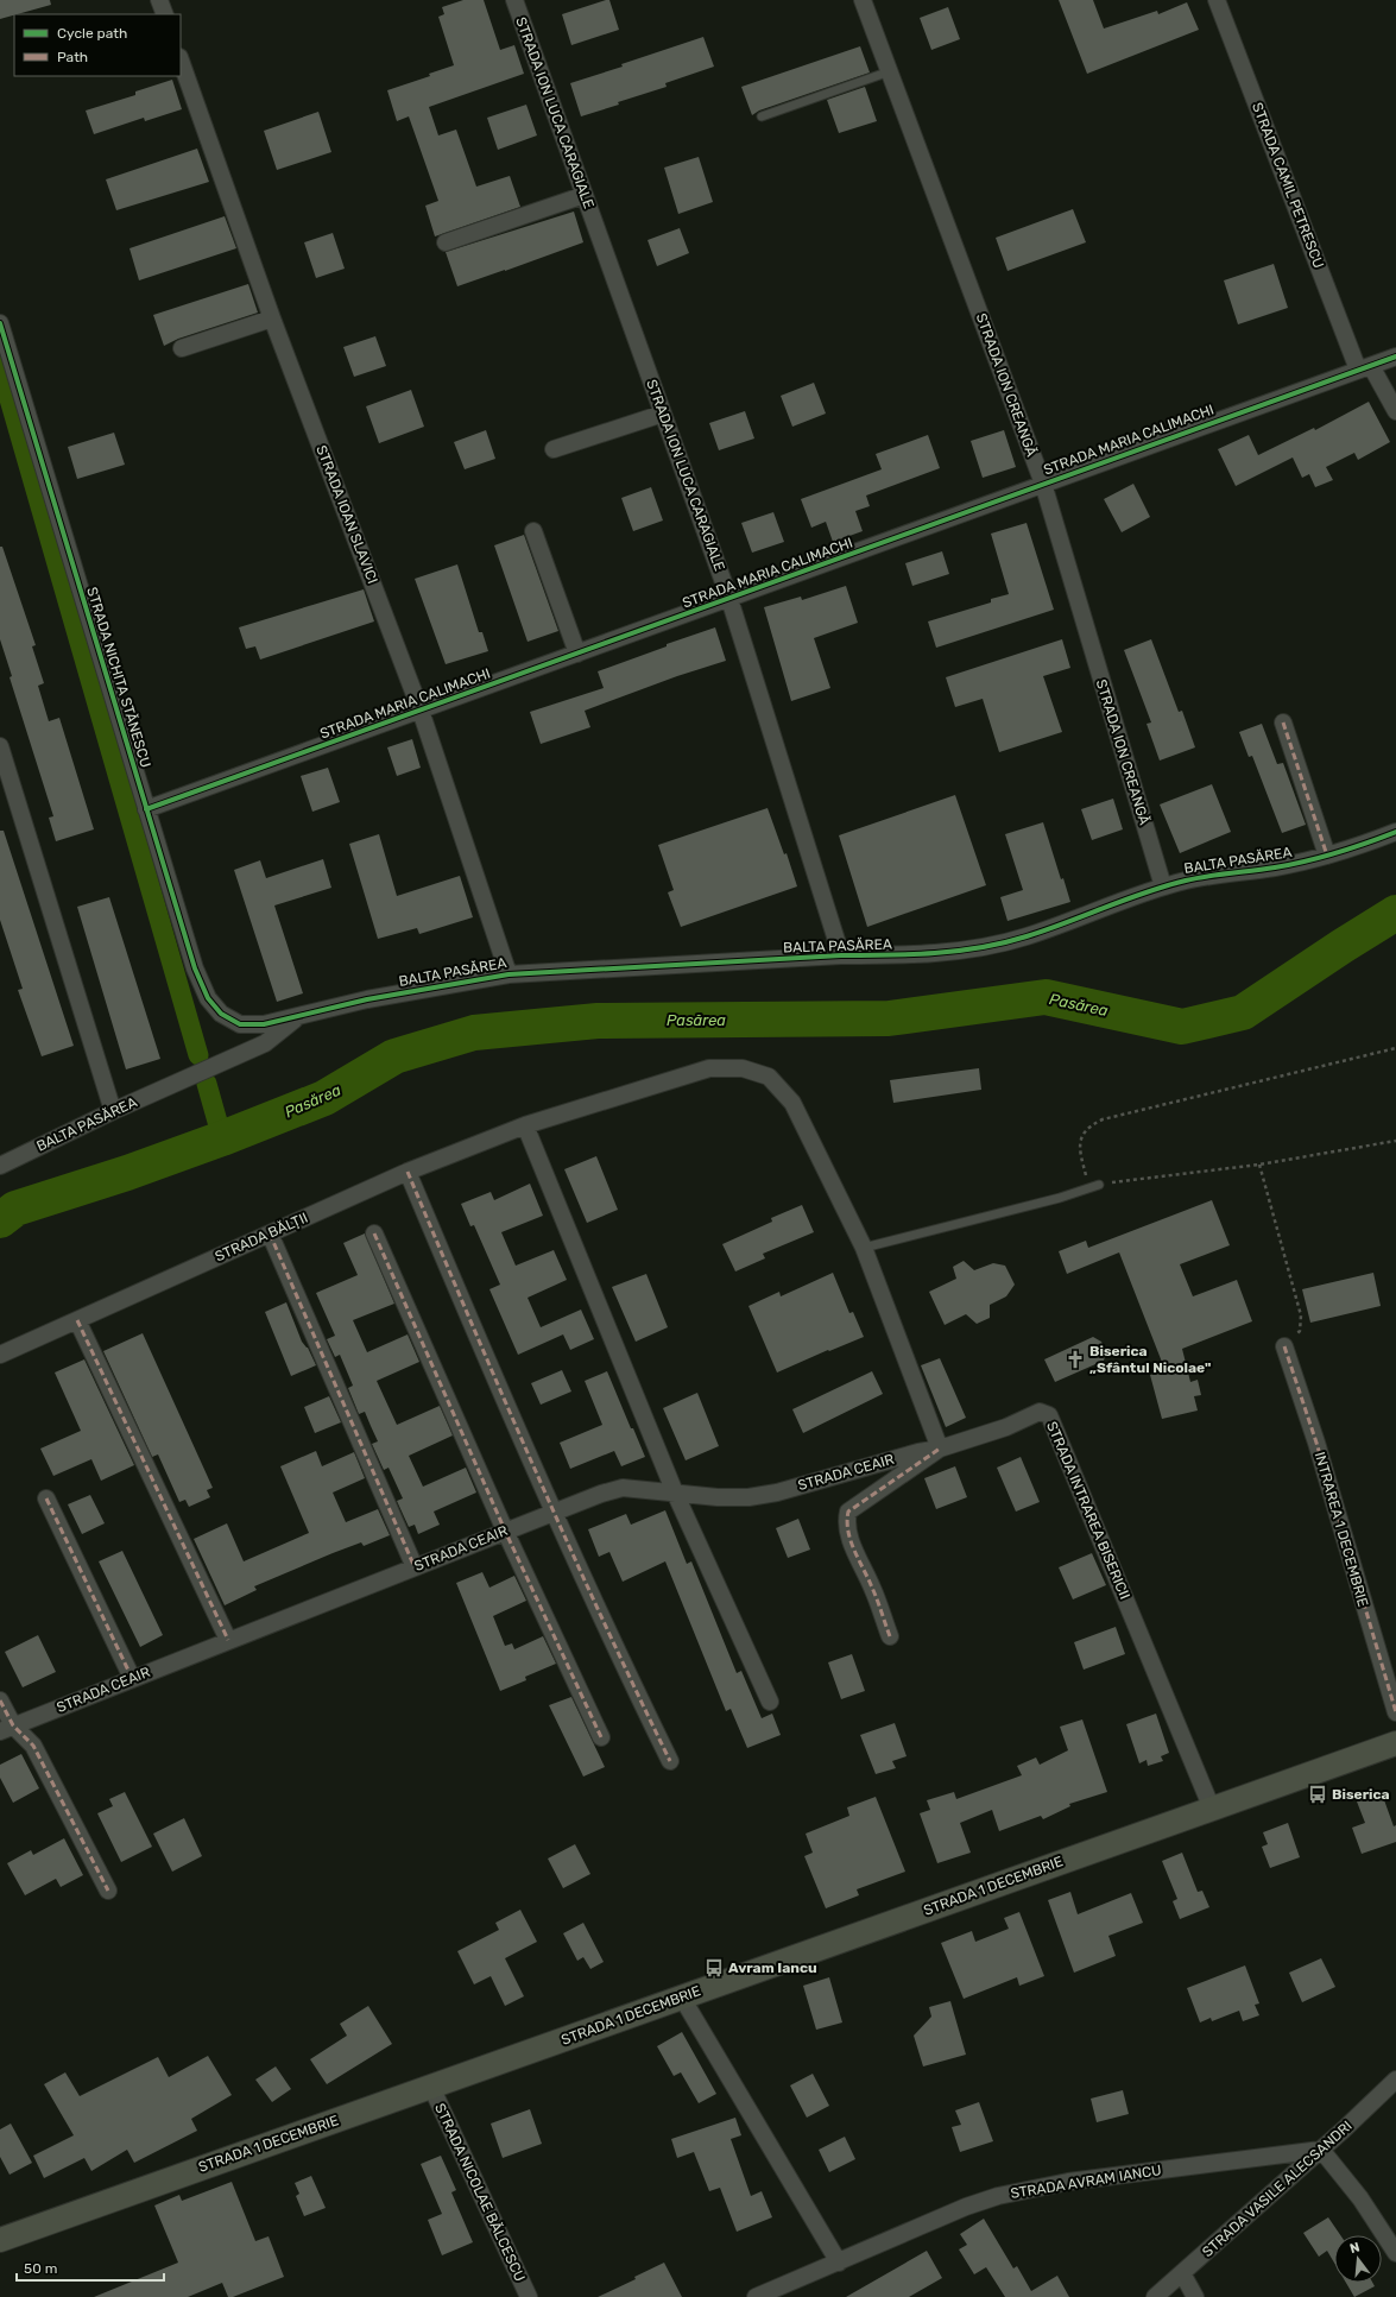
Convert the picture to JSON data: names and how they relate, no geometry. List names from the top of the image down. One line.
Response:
{"streets":{"main road":["STRADA 1 DECEMBRIE"],"street":["STRADA ION LUCA CARAGIALE","STRADA CAMIL PETRESCU","STRADA ION CREANGĂ","STRADA MARIA CALIMACHI","STRADA IOAN SLAVICI","STRADA NICHITA STĂNESCU","BALTA PASĂREA","STRADA BĂLȚII","STRADA CEAIR","STRADA INTRAREA BISERICII","INTRAREA 1 DECEMBRIE","STRADA AVRAM IANCU","STRADA VASILE ALECSANDRI","STRADA NICOLAE BĂLCESCU"]},"crossings":[["STRADA ION LUCA CARAGIALE","STRADA MARIA CALIMACHI"],["STRADA ION LUCA CARAGIALE","BALTA PASĂREA"],["STRADA CAMIL PETRESCU","STRADA MARIA CALIMACHI"],["STRADA ION CREANGĂ","STRADA MARIA CALIMACHI"],["STRADA ION CREANGĂ","BALTA PASĂREA"],["STRADA MARIA CALIMACHI","STRADA IOAN SLAVICI"],["STRADA MARIA CALIMACHI","STRADA NICHITA STĂNESCU"],["STRADA IOAN SLAVICI","BALTA PASĂREA"],["STRADA NICHITA STĂNESCU","BALTA PASĂREA"],["STRADA BĂLȚII","STRADA CEAIR"],["STRADA BĂLȚII","STRADA INTRAREA BISERICII"],["STRADA CEAIR","STRADA INTRAREA BISERICII"],["STRADA INTRAREA BISERICII","STRADA 1 DECEMBRIE"],["STRADA 1 DECEMBRIE","STRADA NICOLAE BĂLCESCU"],["STRADA AVRAM IANCU","STRADA VASILE ALECSANDRI"]],"water":["Pasărea"],"places":{"church":["Biserica „Sfântul Nicolae\""],"bus stop":["Biserica","Avram Iancu"]},"legend":["Cycle path","Path"],"scale_bar":"50 m","north":"top"}
